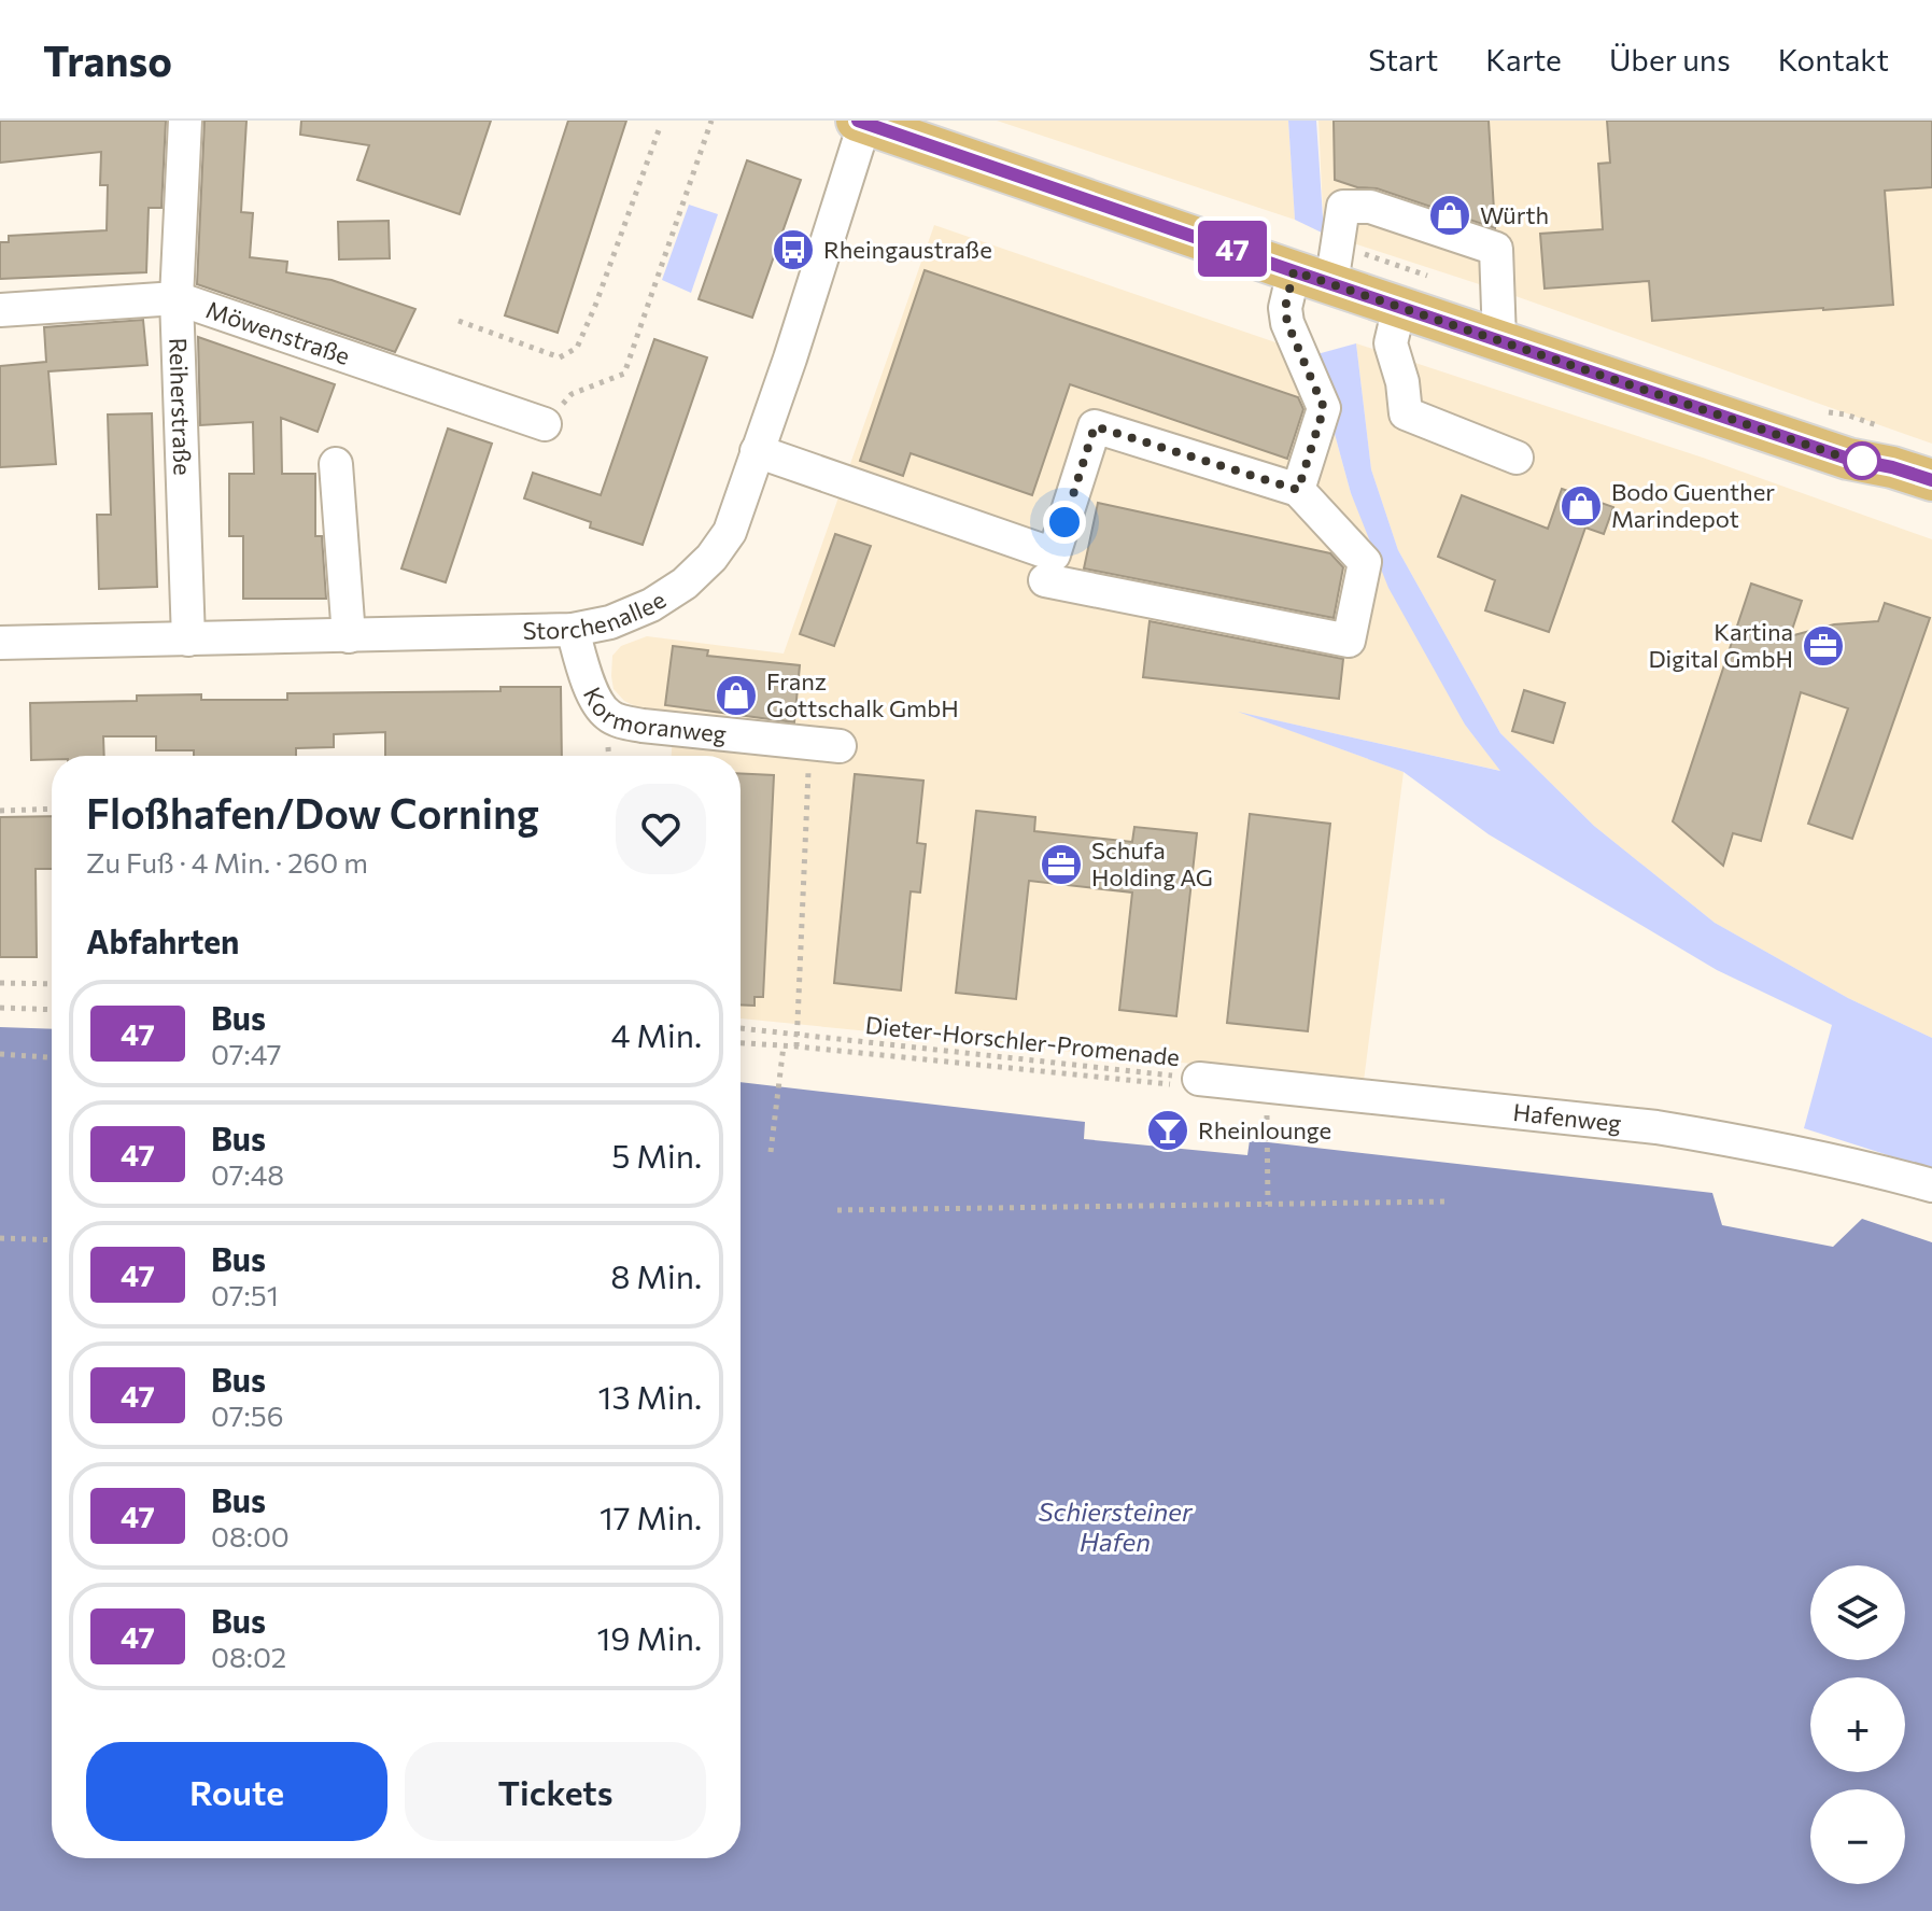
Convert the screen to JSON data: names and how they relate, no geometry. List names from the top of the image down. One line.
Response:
{"streets":{"street":["Möwenstraße","Reiherstraße","Storchenallee","Kormoranweg","Hafenweg"],"path":["Dieter-Horschler-Promenade"]},"crossings":[["Möwenstraße","Reiherstraße"],["Reiherstraße","Storchenallee"],["Storchenallee","Kormoranweg"],["Dieter-Horschler-Promenade","Hafenweg"]],"water":["Schiersteiner Hafen"],"places":{"shop":["Würth","Bodo Guenther Marindepot","Franz Gottschalk GmbH"],"bus stop":["Rheingaustraße"],"office":["Kartina Digital GmbH","Schufa Holding AG"],"bar":["Rheinlounge"]},"lines":["bus line 47"],"page":{"header":"Transo","nav":["Start","Karte","Über uns","Kontakt"],"on_map":"47","heading":[["Floßhafen/Dow Corning","Zu Fuß · 4 Min. · 260 m"],"Abfahrten"],"list":[{"mark":"47","name":"Bus","note":"07:47","value":"4 Min."},{"mark":"47","name":"Bus","note":"07:48","value":"5 Min."},{"mark":"47","name":"Bus","note":"07:51","value":"8 Min."},{"mark":"47","name":"Bus","note":"07:56","value":"13 Min."},{"mark":"47","name":"Bus","note":"08:00","value":"17 Min."},{"mark":"47","name":"Bus","note":"08:02","value":"19 Min."}],"map_buttons":["+","−"],"buttons":["Route","Tickets"]}}
